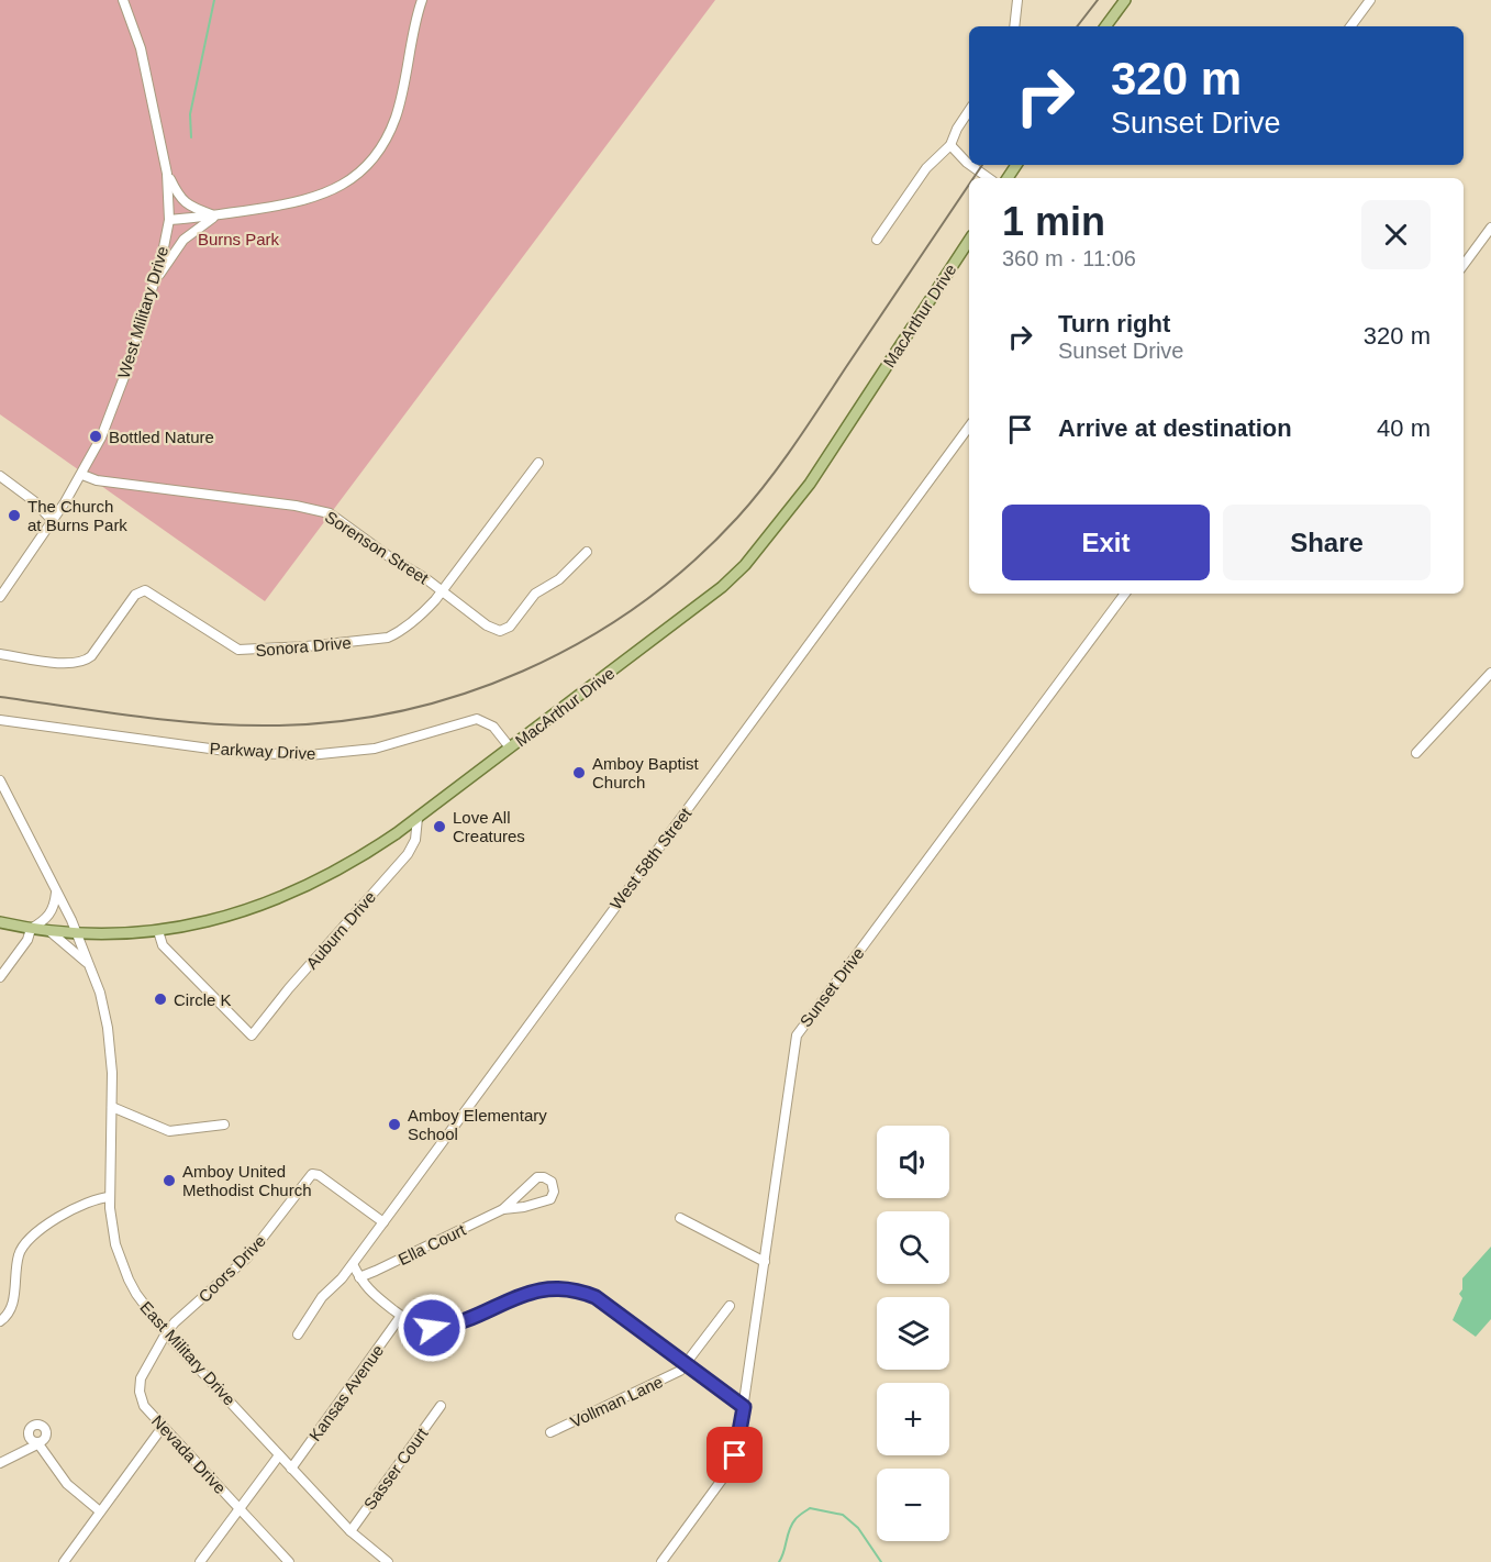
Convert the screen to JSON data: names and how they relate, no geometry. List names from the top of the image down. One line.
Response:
{"streets":{"main road":["MacArthur Drive"],"street":["West Military Drive","Sorenson Street","Sonora Drive","Parkway Drive","West 58th Street","Auburn Drive","Sunset Drive","Ella Court","Coors Drive","East Military Drive","Kansas Avenue","Vollman Lane","Nevada Drive","Sasser Court"]},"crossings":[["West Military Drive","Sorenson Street"],["MacArthur Drive","Parkway Drive"],["MacArthur Drive","Auburn Drive"],["MacArthur Drive","East Military Drive"],["Sorenson Street","Sonora Drive"],["West 58th Street","Coors Drive"],["Coors Drive","East Military Drive"],["Coors Drive","Nevada Drive"],["East Military Drive","Kansas Avenue"],["East Military Drive","Nevada Drive"],["East Military Drive","Sasser Court"]],"parks":["Burns Park"],"places":["Bottled Nature","The Church at Burns Park","Amboy Baptist Church","Love All Creatures","Circle K","Amboy Elementary School","Amboy United Methodist Church"],"page":{"turn":["320 m","Sunset Drive"],"heading":["1 min","360 m · 11:06"],"list":[{"name":"Turn right","note":"Sunset Drive","value":"320 m"},{"name":"Arrive at destination","value":"40 m"}],"buttons":["Exit","Share"],"map_buttons":["+","−"]}}
